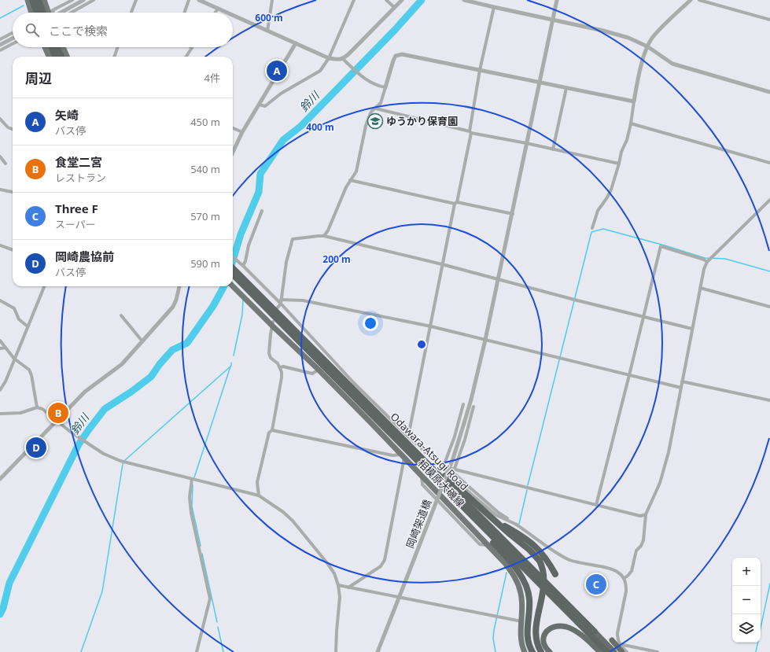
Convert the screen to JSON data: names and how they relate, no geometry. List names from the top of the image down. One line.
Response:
{"streets":{"highway":["Odawara-Atsugi Road"],"main road":["相模原大磯線"],"street":["岡崎架道橋"]},"water":["鈴川"],"places":{"school or university":["ゆうかり保育園"]},"page":{"search":"ここで検索","heading":["周辺","4件"],"pins":["A","B","D","C"],"list":[{"mark":"A","name":"矢崎","note":"バス停","value":"450 m"},{"mark":"B","name":"食堂二宮","note":"レストラン","value":"540 m"},{"mark":"C","name":"Three F","note":"スーパー","value":"570 m"},{"mark":"D","name":"岡崎農協前","note":"バス停","value":"590 m"}],"map_buttons":["+","−"]},"rings":["600 m","400 m","200 m"]}
